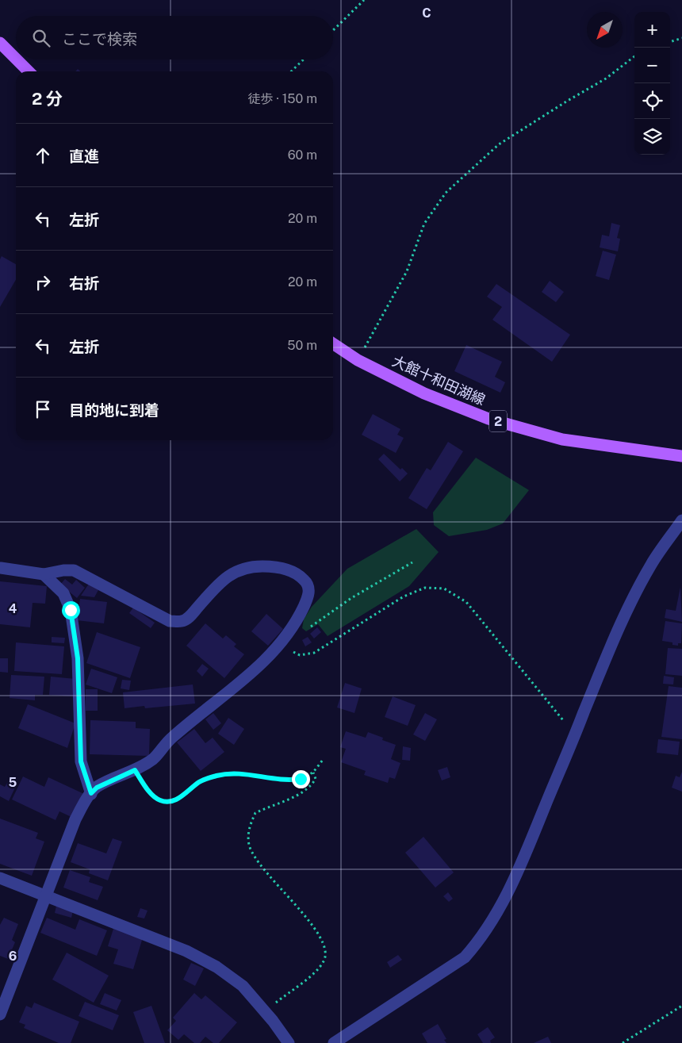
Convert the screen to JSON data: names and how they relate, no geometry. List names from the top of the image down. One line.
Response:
{"streets":{"main road":["大館十和田湖線","2"]},"north":"bottom left","page":{"map_buttons":["+","−"],"search":"ここで検索","heading":["2 分","徒歩 · 150 m"],"list":[["直進","60 m"],["左折","20 m"],["右折","20 m"],["左折","50 m"],"目的地に到着"]},"grid":{"columns":["C"],"rows":["4","5","6"]}}
